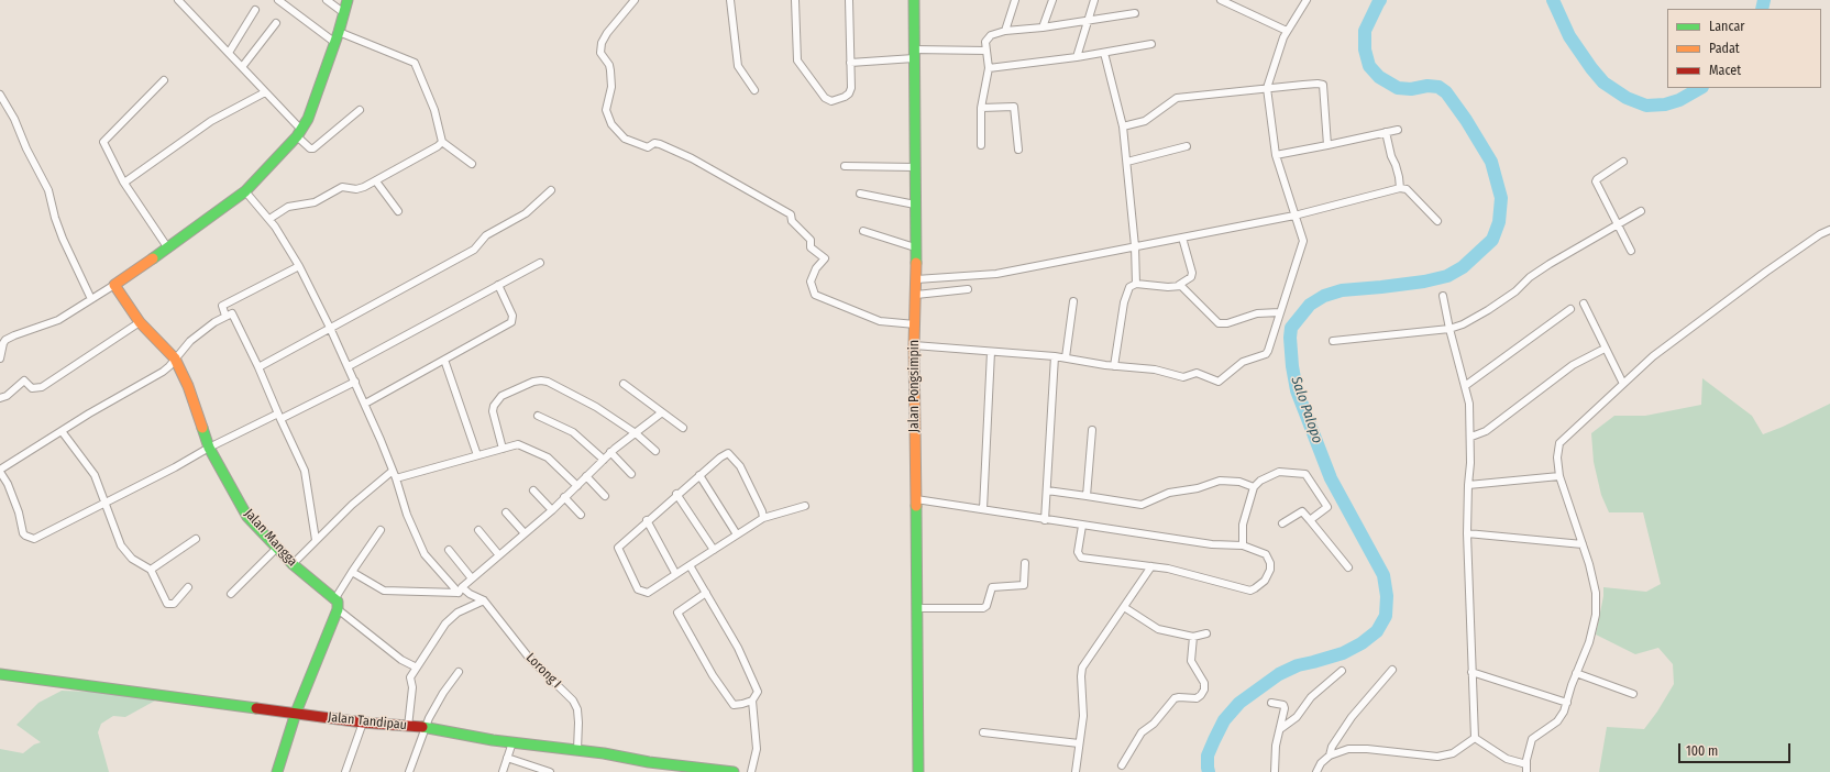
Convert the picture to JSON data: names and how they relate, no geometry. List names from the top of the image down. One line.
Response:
{"streets":{"street":["Jalan Pongsimpin","Jalan Mangga","Lorong I","Jalan Tandipau"]},"crossings":[["Lorong I","Jalan Tandipau"]],"water":["Salo Palopo"],"legend":["Lancar","Padat","Macet"],"scale_bar":"100 m"}
